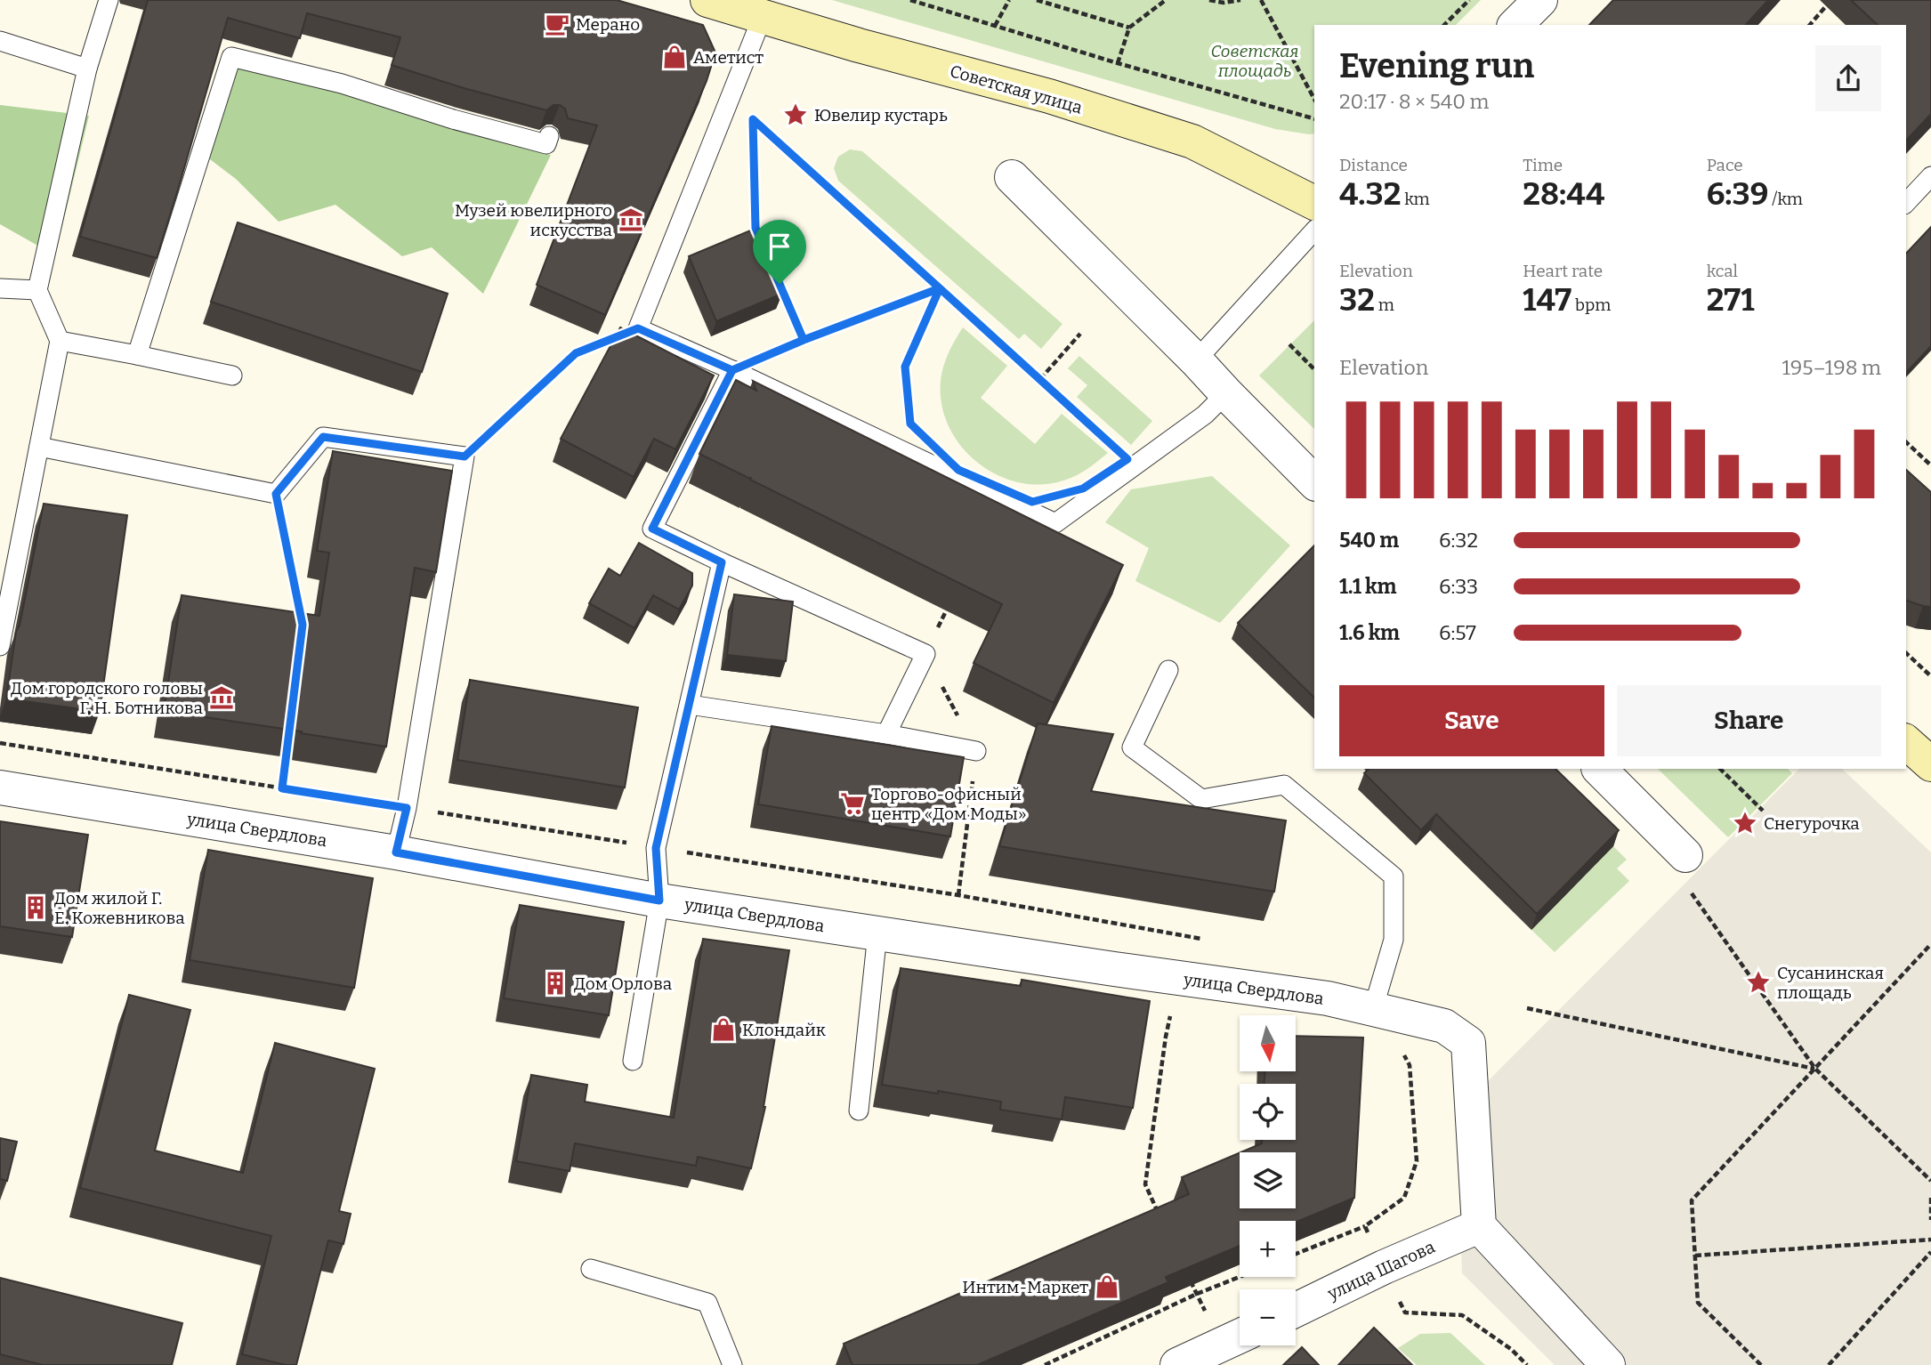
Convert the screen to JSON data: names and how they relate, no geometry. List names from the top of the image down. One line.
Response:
{"streets":{"main road":["Советская улица"],"street":["улица Свердлова","улица Шагова"]},"crossings":[["улица Свердлова","улица Шагова"]],"parks":["Советская площадь"],"places":{"cafe":["Мерано"],"shop":["Аметист","Клондайк","Интим-Маркет"],"place":["Ювелир кустарь","Снегурочка","Сусанинская площадь"],"museum":["Музей ювелирного искусства","Дом городского головы Г. Н. Ботникова"],"supermarket":["Торгово-офисный центр «Дом Моды»"],"building":["Дом жилой Г. Е. Кожевникова","Дом Орлова"]},"north":"bottom","page":{"heading":["Evening run","20:17 · 8 × 540 m"],"stats":[["Distance","4.32 km"],["Time","28:44"],["Pace","6:39 /km"],["Elevation","32 m"],["Heart rate","147 bpm"],["kcal","271"]],"chart":["Elevation","195–198 m"],"list":[{"name":"540 m","note":"6:32"},{"name":"1.1 km","note":"6:33"},{"name":"1.6 km","note":"6:57"}],"buttons":["Save","Share"],"map_buttons":["+","−"]}}
